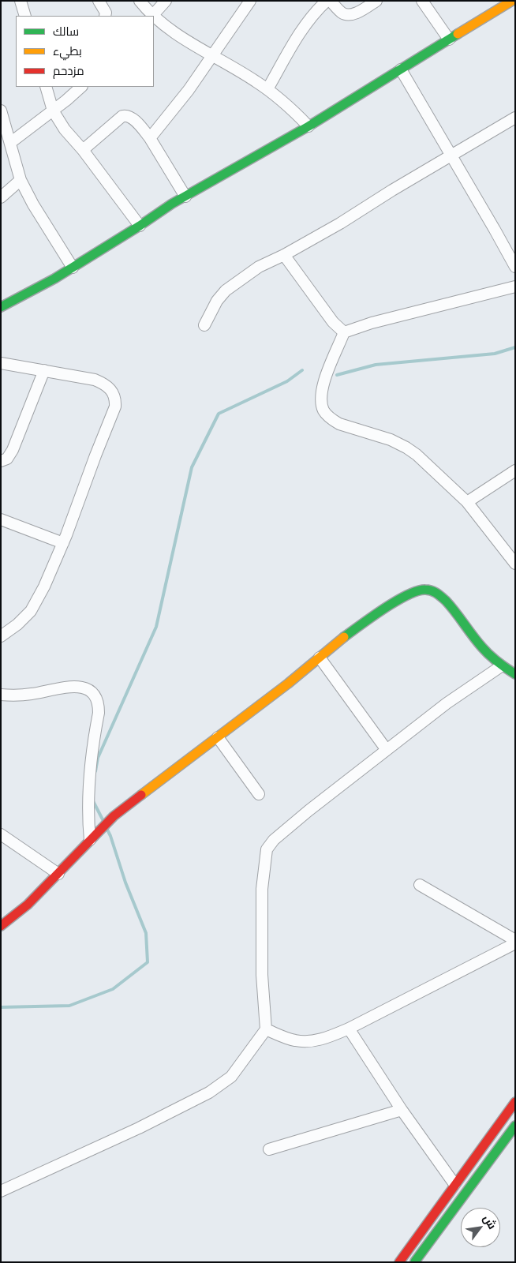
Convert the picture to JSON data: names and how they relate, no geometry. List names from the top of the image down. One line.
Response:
{"legend":["سالك","بطيء","مزدحم"],"north":"top right"}
